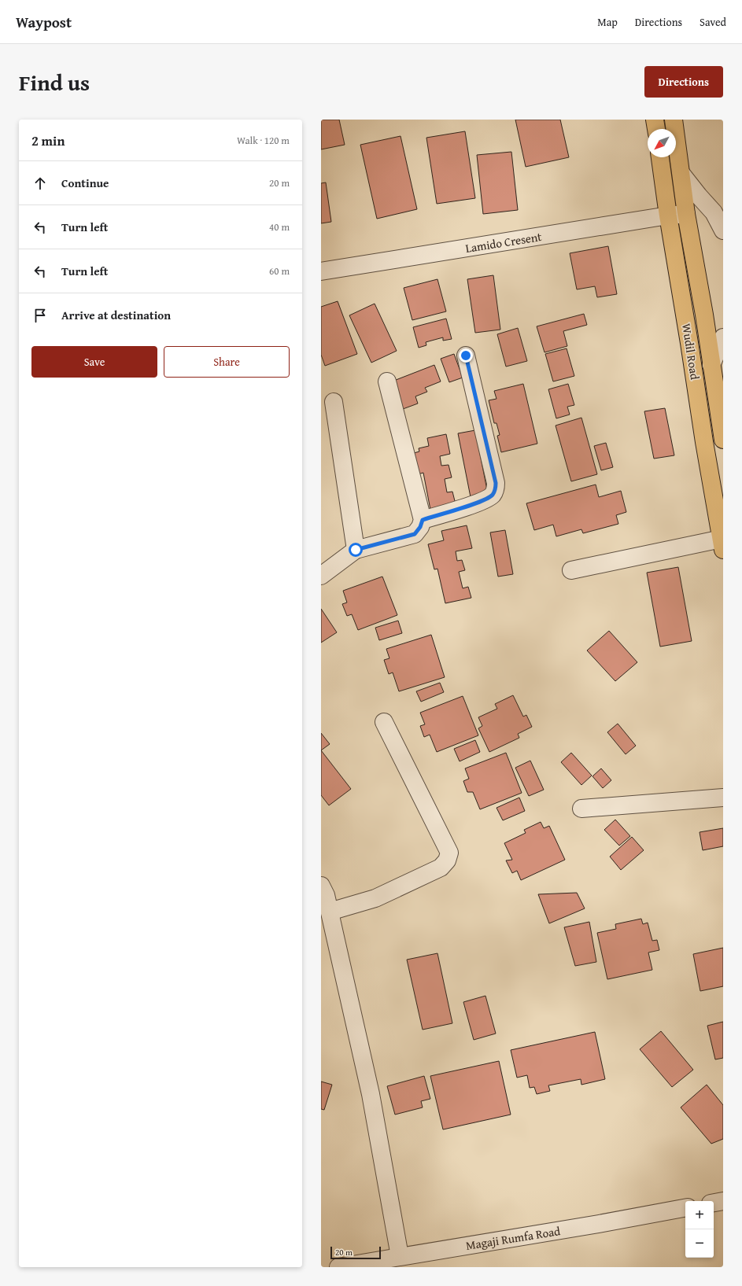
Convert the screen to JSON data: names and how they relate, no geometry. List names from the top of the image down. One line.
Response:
{"streets":{"main road":["Wudil Road"],"street":["Lamido Cresent","Magaji Rumfa Road"]},"crossings":[["Lamido Cresent","Wudil Road"]],"scale_bar":"20 m","north":"bottom left","page":{"header":"Waypost","nav":["Map","Directions","Saved"],"title":"Find us","buttons":["Directions",["Save","Share"]],"heading":["2 min","Walk · 120 m"],"list":[["Continue","20 m"],["Turn left","40 m"],["Turn left","60 m"],"Arrive at destination"],"map_buttons":["+","−"],"scale":"20 m"}}
